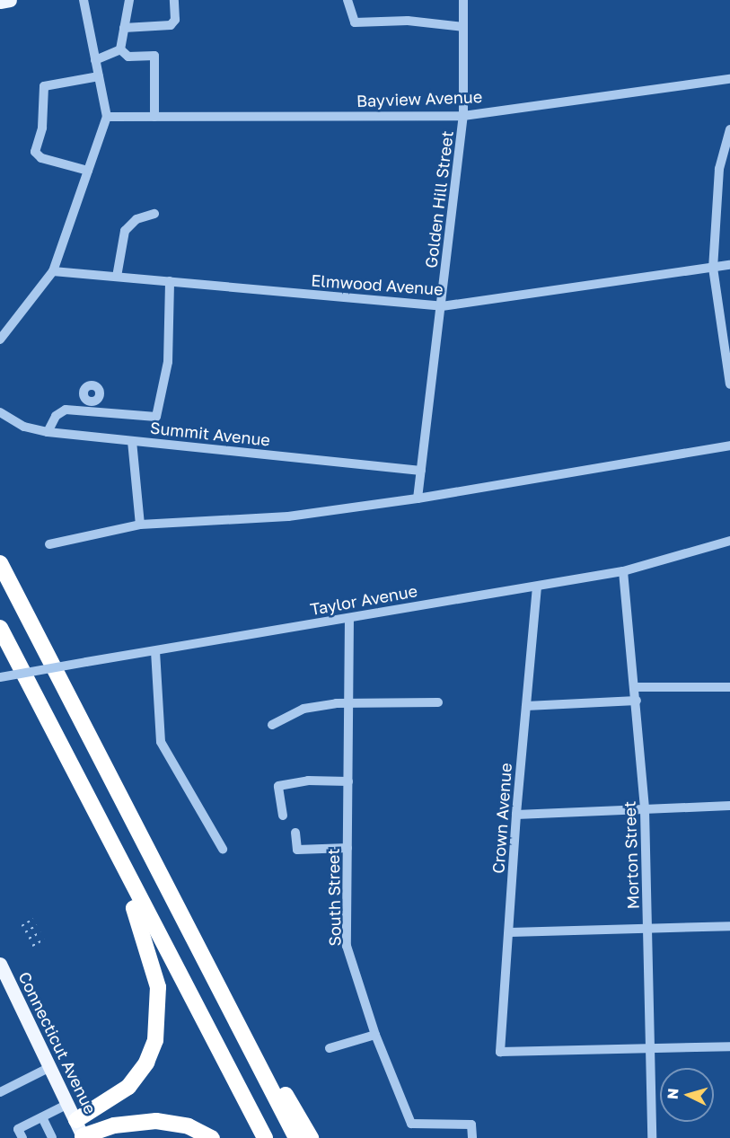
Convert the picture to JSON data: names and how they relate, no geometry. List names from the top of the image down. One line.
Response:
{"streets":{"main road":["Connecticut Avenue"],"street":["Bayview Avenue","Golden Hill Street","Elmwood Avenue","Summit Avenue","Taylor Avenue","Crown Avenue","Morton Street","South Street"]},"crossings":[["Bayview Avenue","Golden Hill Street"],["Golden Hill Street","Elmwood Avenue"],["Golden Hill Street","Summit Avenue"],["Taylor Avenue","Crown Avenue"],["Taylor Avenue","Morton Street"],["Taylor Avenue","South Street"],["Crown Avenue","Morton Street"]],"north":"left"}
